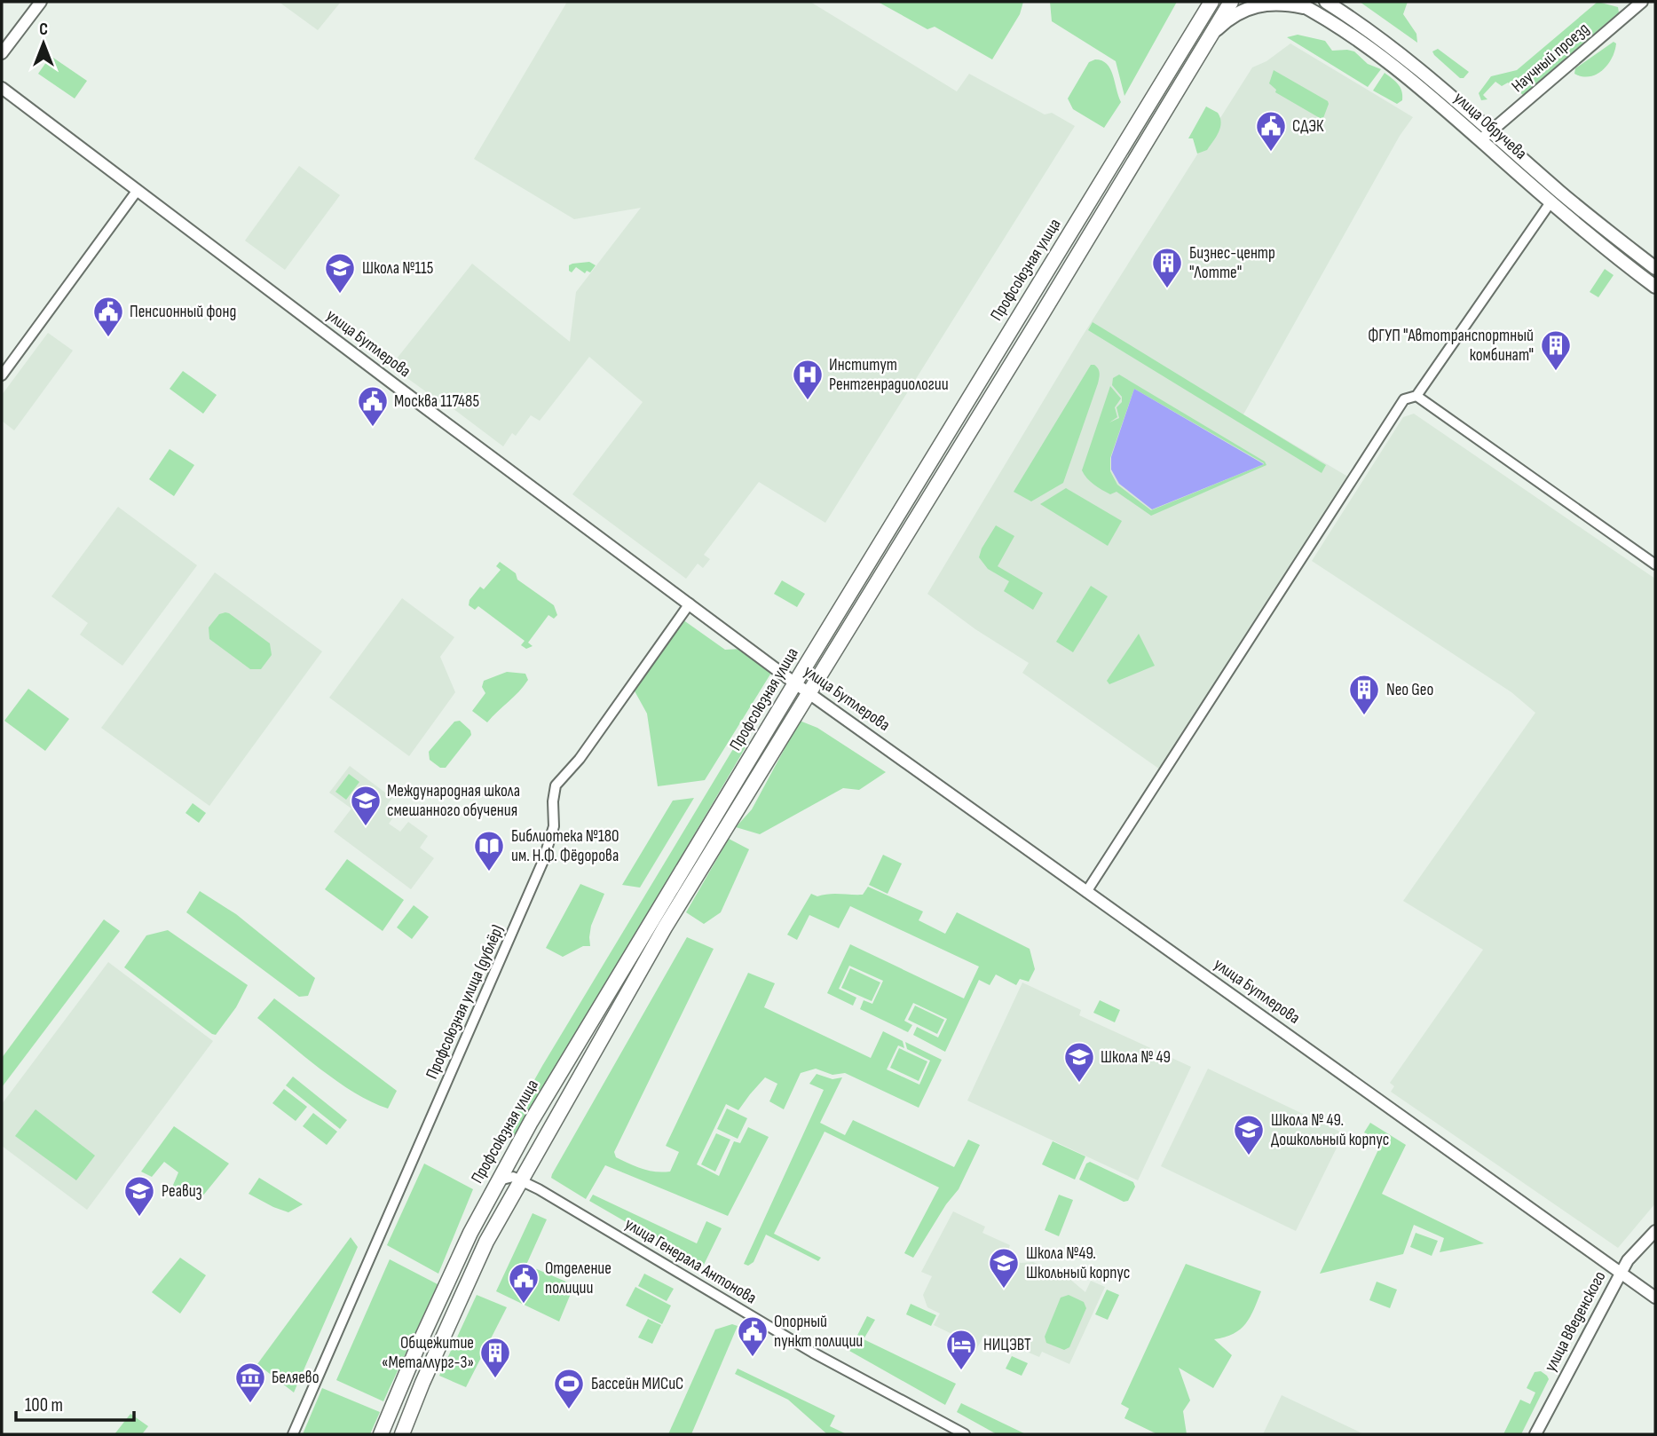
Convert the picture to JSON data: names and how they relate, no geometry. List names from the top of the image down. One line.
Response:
{"streets":{"main road":["улица Обручева","Профсоюзная улица"],"street":["Научный проезд","улица Бутлерова","Профсоюзная улица (дублёр)","улица Генерала Антонова","улица Введенского"]},"crossings":[["Научный проезд","улица Обручева"],["Профсоюзная улица","улица Бутлерова"],["Профсоюзная улица","улица Генерала Антонова"],["улица Бутлерова","Профсоюзная улица (дублёр)"],["улица Бутлерова","улица Введенского"]],"places":{"public building":["СДЭК","Пенсионный фонд","Москва 117485","Отделение полиции","Опорный пункт полиции"],"building":["Бизнес-центр \"Лотте\"","ФГУП \"Автотранспортный комбинат\"","Neo Geo","Общежитие «Металлург-3»"],"school or university":["Школа №115","Международная школа смешанного обучения","Школа № 49","Школа № 49. Дошкольный корпус","Реавиз","Школа №49. Школьный корпус"],"hospital":["Институт Рентгенрадиологии"],"library":["Библиотека №180 им. Н.Ф. Фёдорова"],"hotel":["НИЦЭВТ"],"museum":["Беляево"],"sports":["Бассейн МИСиС"]},"scale_bar":"100 m","north":"top"}
